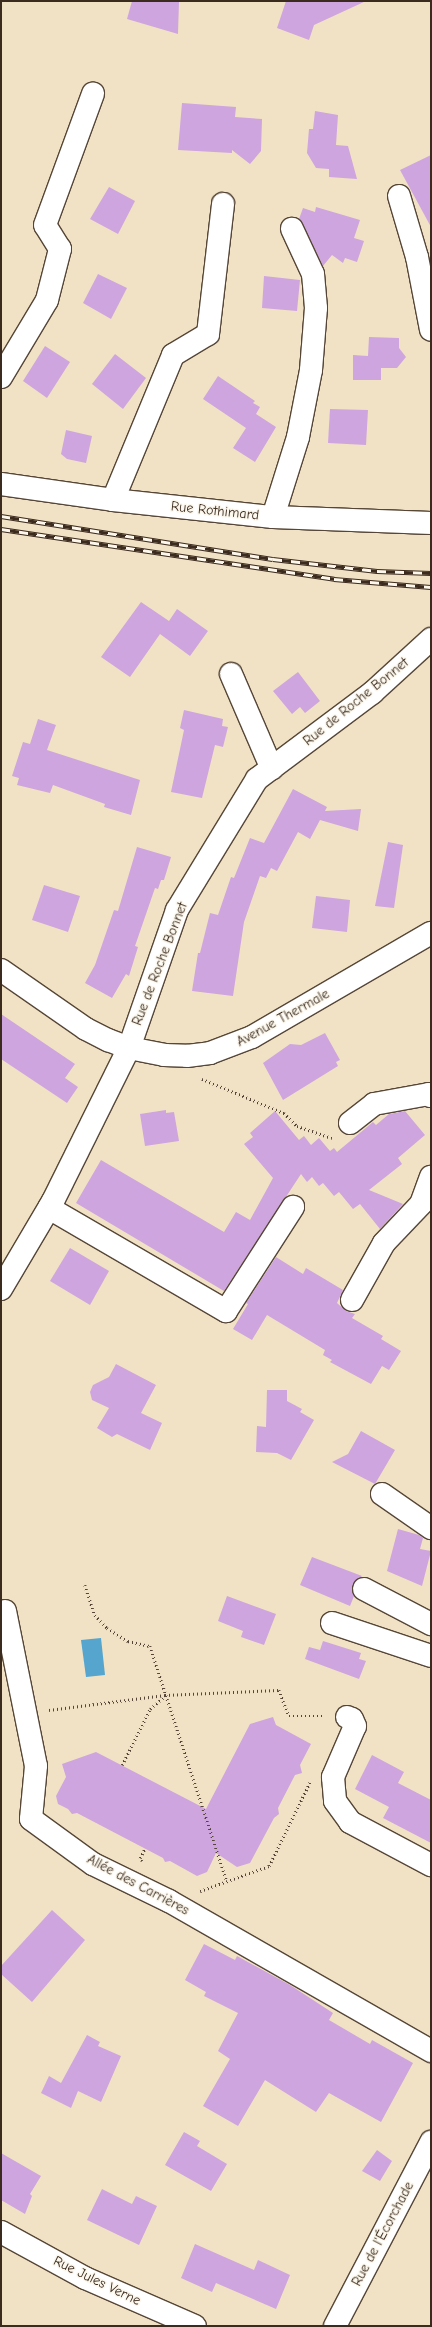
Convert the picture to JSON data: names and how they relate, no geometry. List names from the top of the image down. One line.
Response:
{"streets":{"street":["Rue Rothimard","Rue de Roche Bonnet","Avenue Thermale","Allée des Carrières","Rue de l'Écorchade","Rue Jules Verne"]},"crossings":[["Rue de Roche Bonnet","Avenue Thermale"]]}
